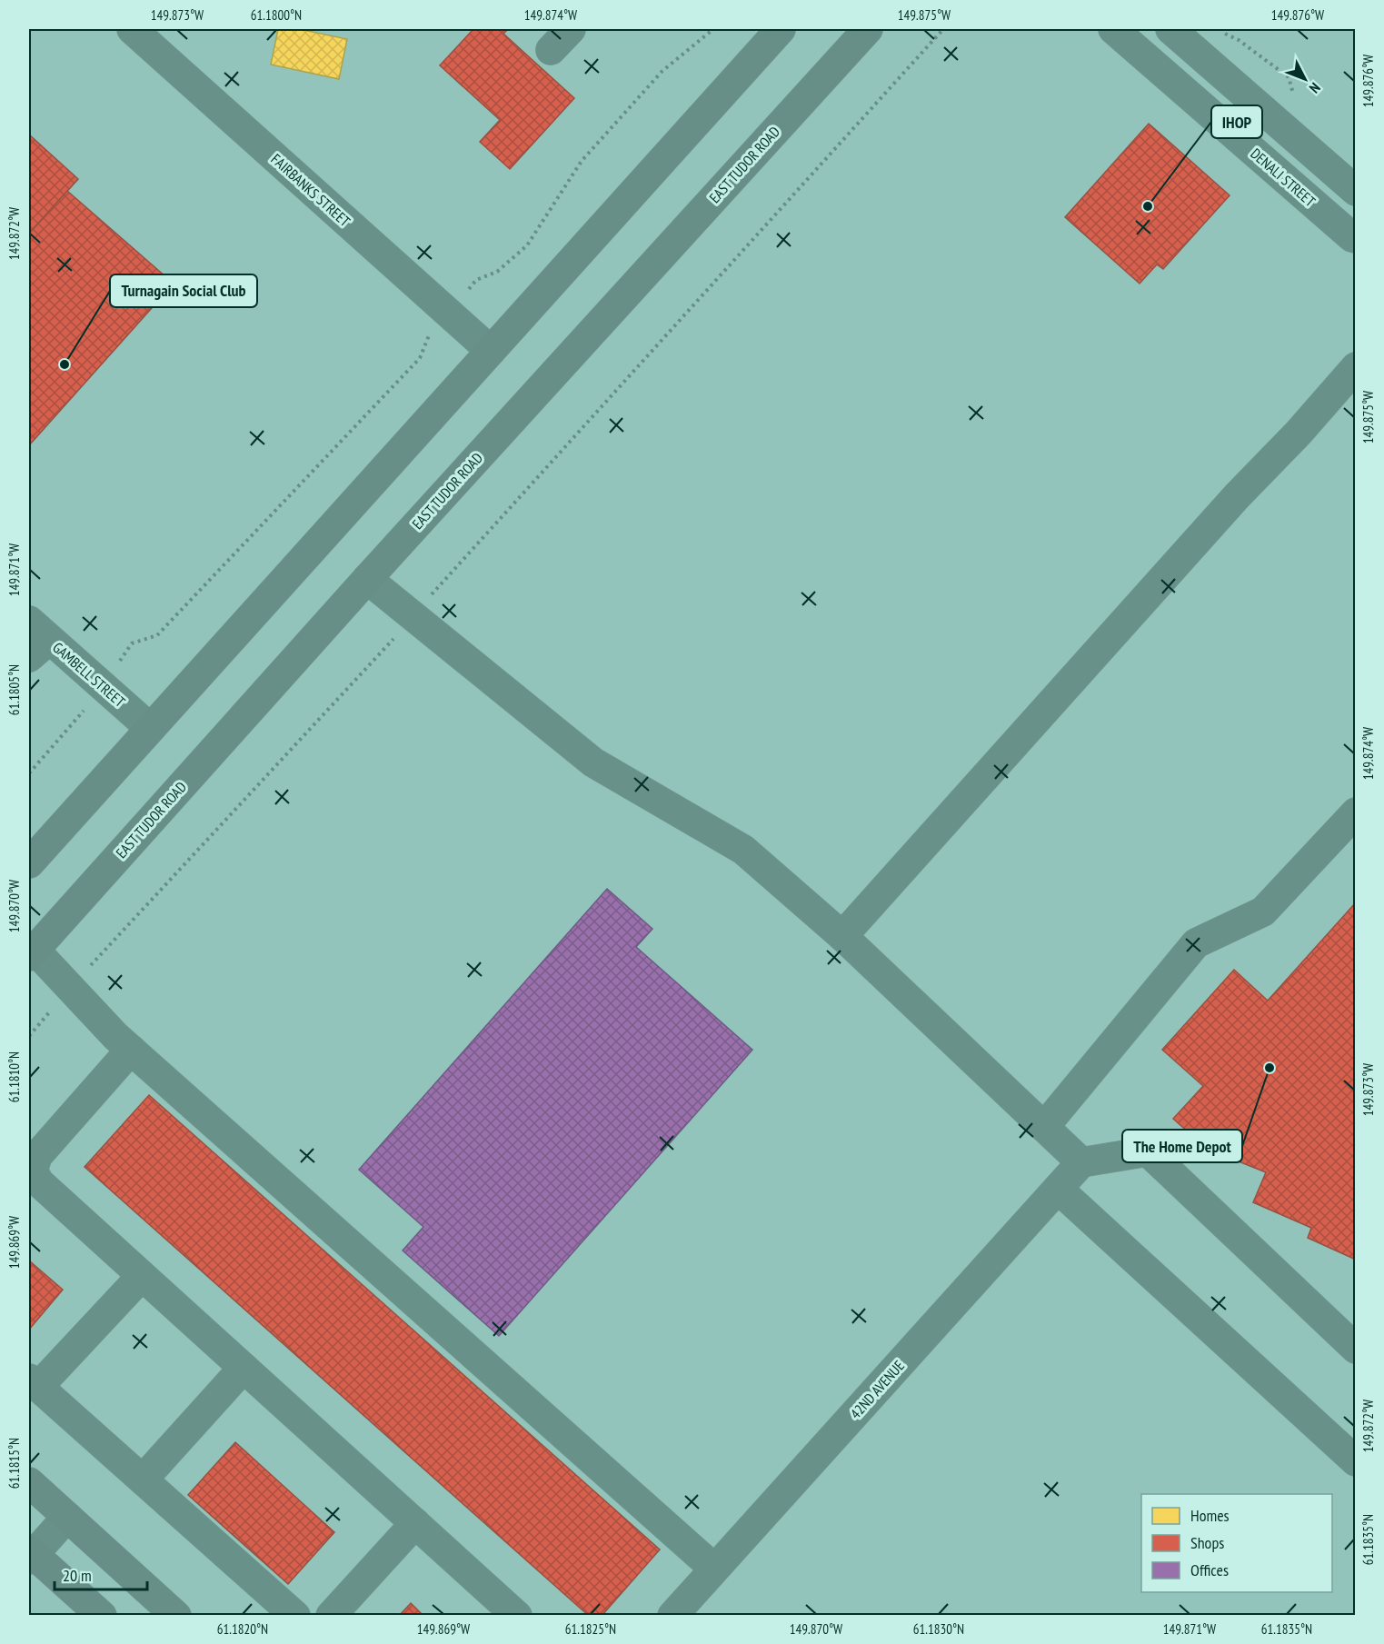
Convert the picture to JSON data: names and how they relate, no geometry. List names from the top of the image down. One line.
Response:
{"streets":{"main road":["EAST TUDOR ROAD"],"street":["DENALI STREET","FAIRBANKS STREET","GAMBELL STREET","42ND AVENUE"]},"places":["IHOP","Turnagain Social Club","The Home Depot"],"legend":["Homes","Shops","Offices"],"scale_bar":"20 m","north":"bottom right","coordinates":["149.873°W","61.1800°N","149.874°W","149.875°W","149.876°W","149.872°W","149.871°W","61.1805°N","149.870°W","61.1810°N","149.869°W","61.1815°N","61.1835°N","61.1820°N","61.1825°N","61.1830°N"]}
